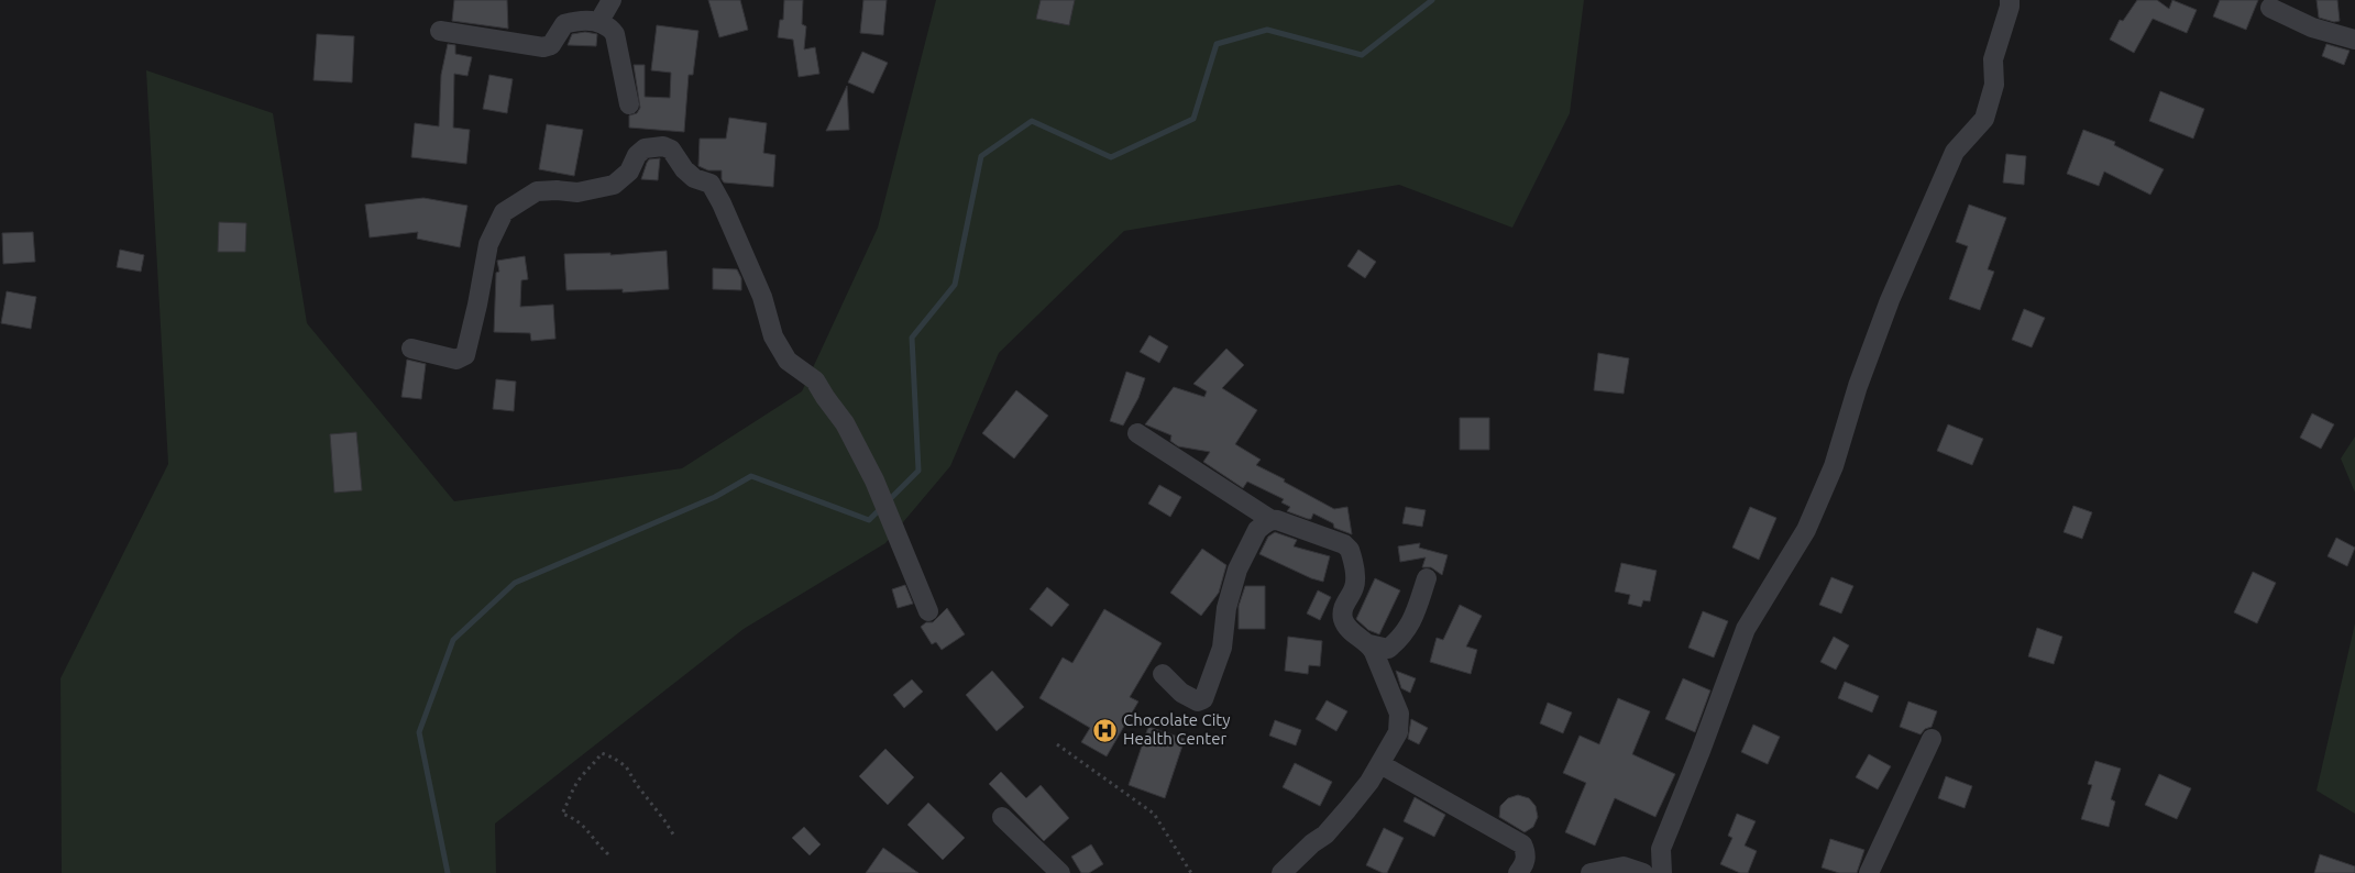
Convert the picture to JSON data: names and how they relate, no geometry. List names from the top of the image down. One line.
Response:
{"places":{"hospital":["Chocolate City Health Center"]}}
